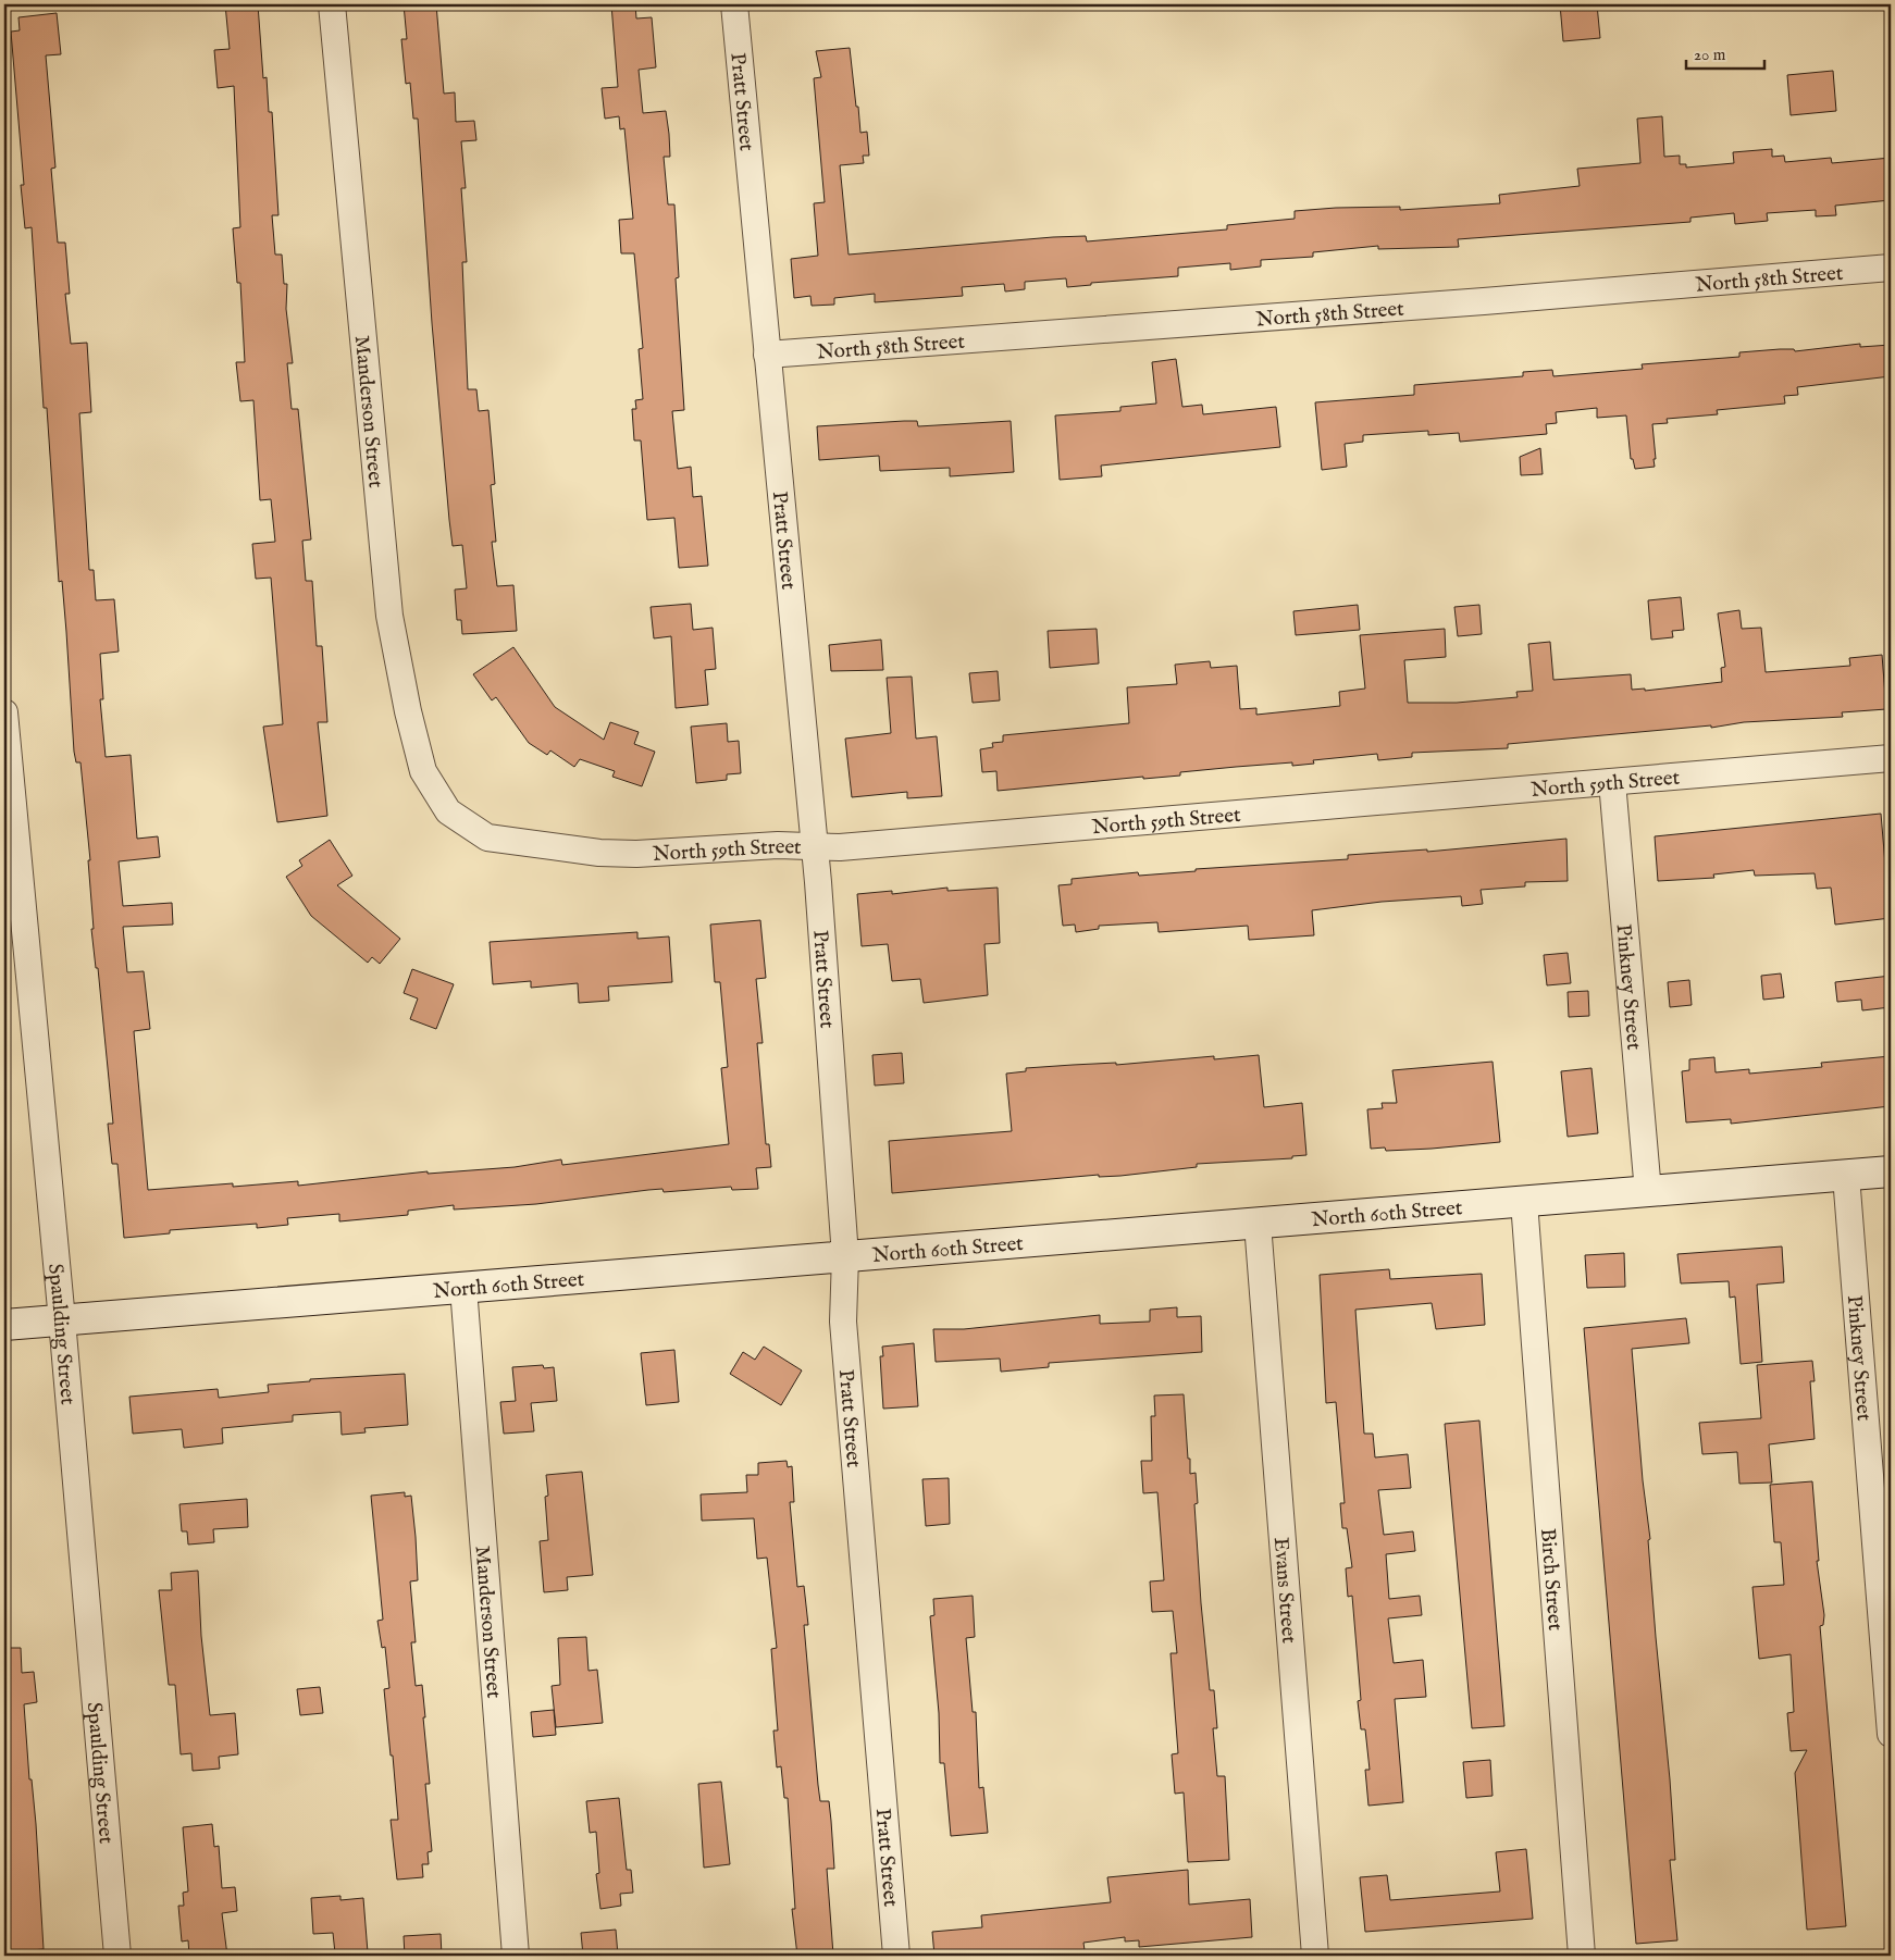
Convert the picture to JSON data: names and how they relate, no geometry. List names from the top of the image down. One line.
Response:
{"streets":{"main road":["North 60th Street"],"street":["Pratt Street","North 58th Street","Manderson Street","North 59th Street","Pinkney Street","Spaulding Street","Birch Street","Evans Street"]},"crossings":[["Pratt Street","North 58th Street"],["Pratt Street","North 59th Street"],["Pratt Street","North 60th Street"],["Manderson Street","North 59th Street"],["Manderson Street","North 60th Street"],["North 59th Street","Pinkney Street"],["Pinkney Street","North 60th Street"],["North 60th Street","Spaulding Street"],["North 60th Street","Birch Street"],["North 60th Street","Evans Street"]],"scale_bar":"20 m"}
